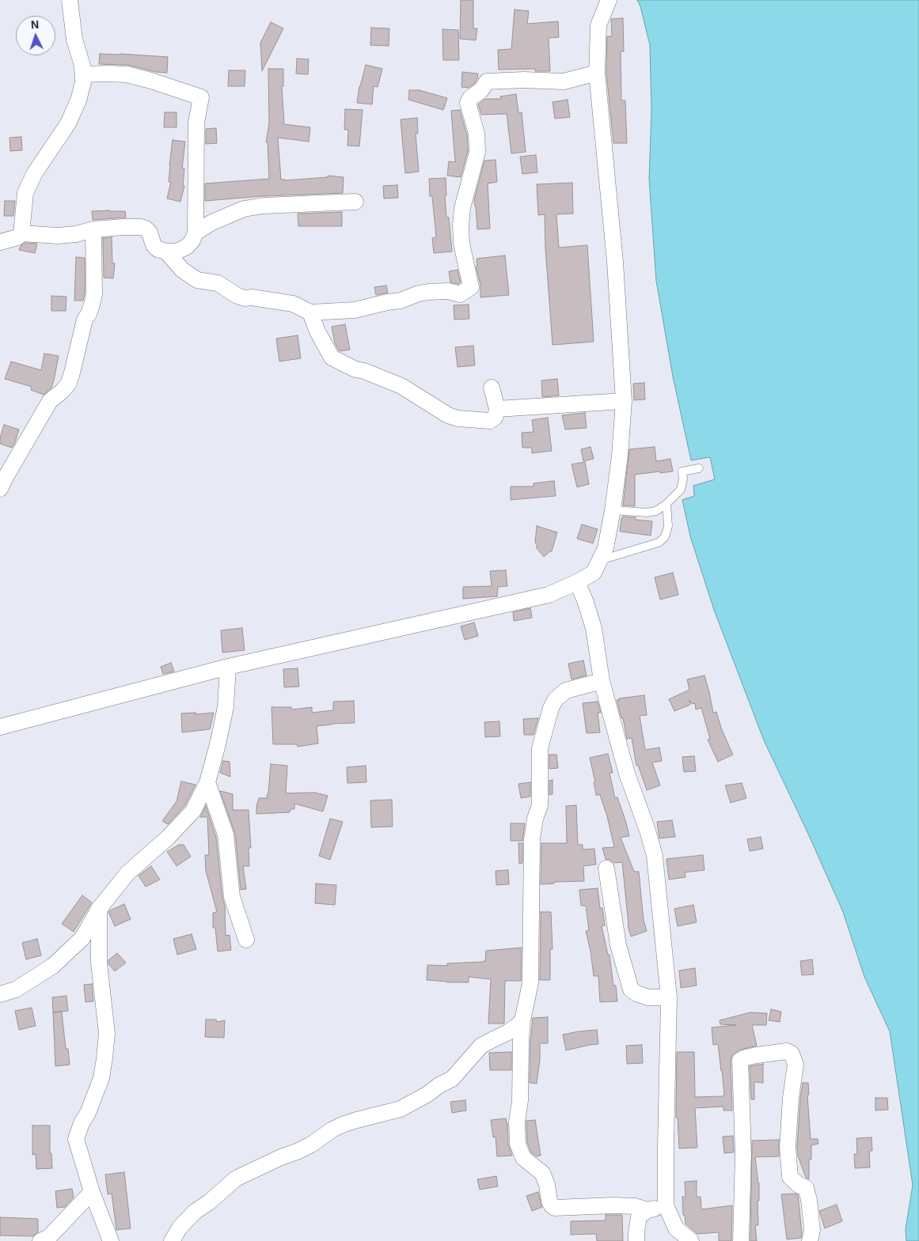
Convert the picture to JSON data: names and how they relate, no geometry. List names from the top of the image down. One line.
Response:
{"north":"top"}
